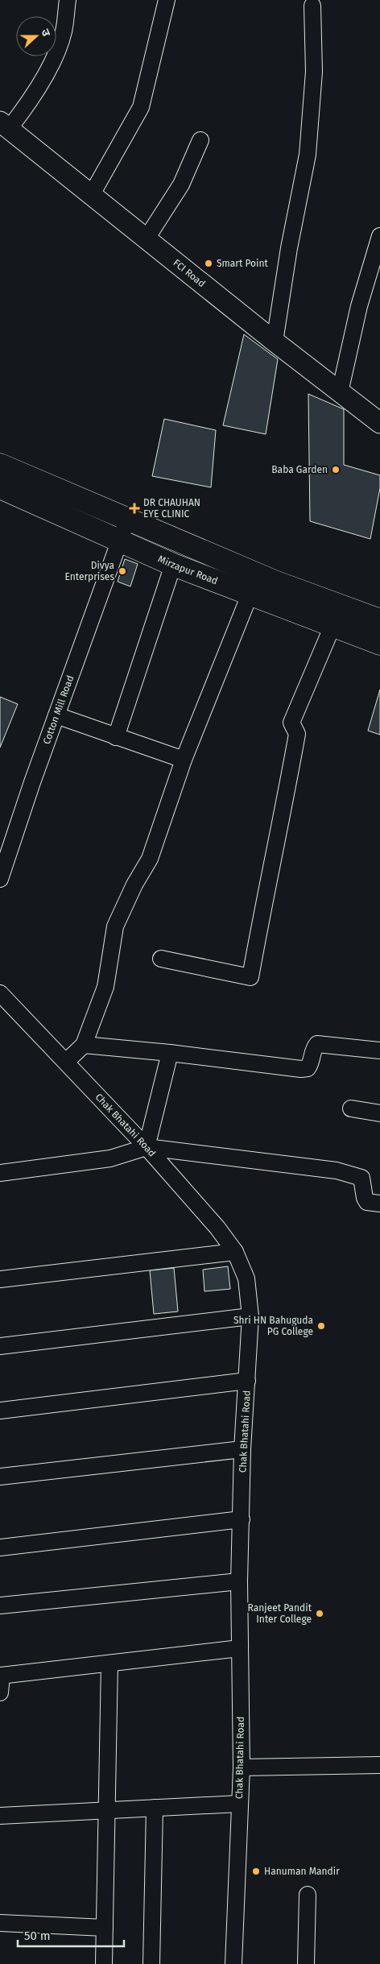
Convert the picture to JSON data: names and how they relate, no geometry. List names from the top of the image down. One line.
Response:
{"streets":{"highway":["Mirzapur Road"],"main road":["FCI Road"],"street":["Cotton Mill Road","Chak Bhatahi Road"]},"crossings":[["Mirzapur Road","Cotton Mill Road"]],"places":{"other":["Smart Point","Baba Garden","Divya Enterprises","Shri HN Bahuguda PG College","Ranjeet Pandit Inter College","Hanuman Mandir"],"health":["DR CHAUHAN EYE CLINIC"]},"scale_bar":"50 m","north":"right"}
